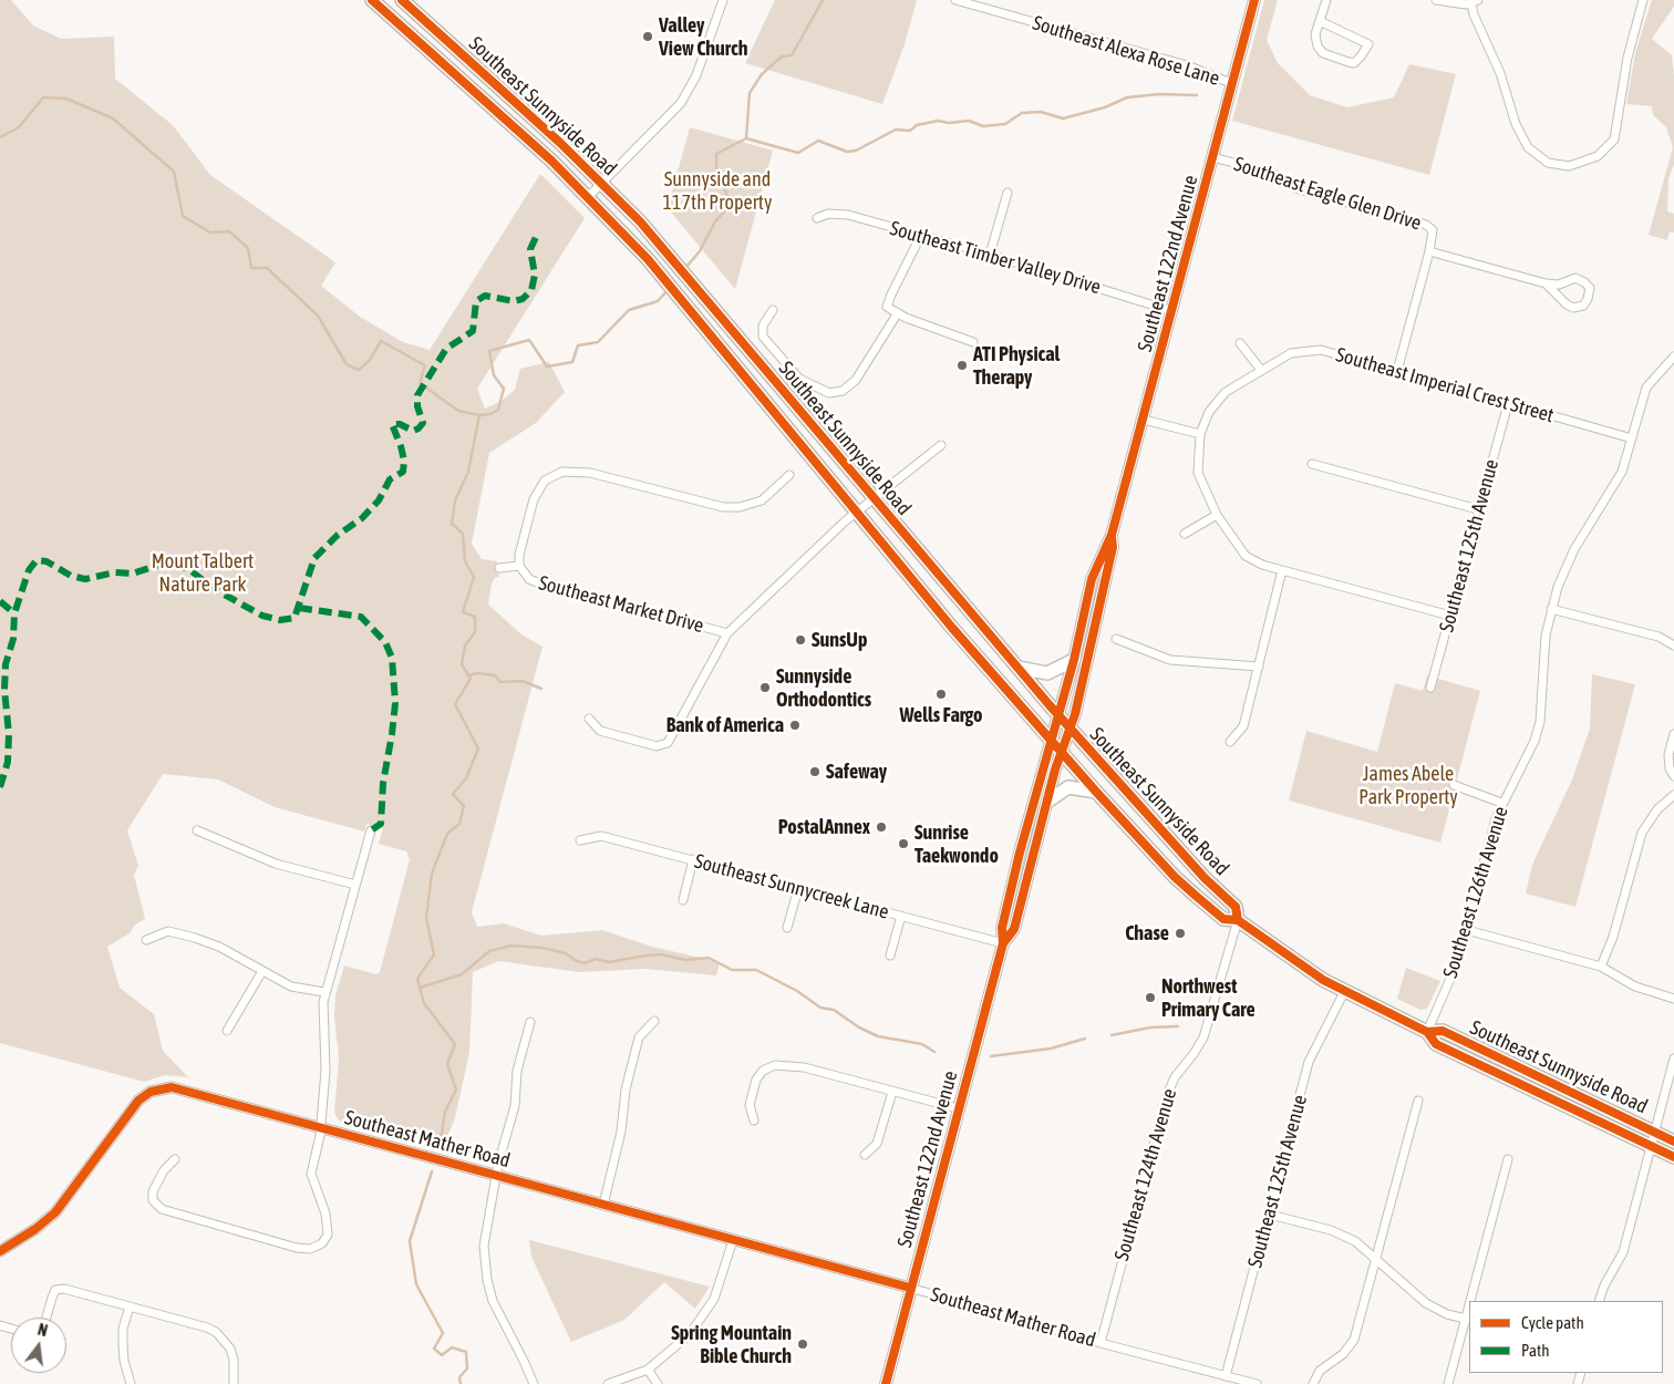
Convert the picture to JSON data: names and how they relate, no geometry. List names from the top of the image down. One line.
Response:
{"streets":{"main road":["Southeast Sunnyside Road","Southeast 122nd Avenue"],"street":["Southeast Alexa Rose Lane","Southeast Eagle Glen Drive","Southeast Timber Valley Drive","Southeast Imperial Crest Street","Southeast 125th Avenue","Southeast Market Drive","Southeast Sunnycreek Lane","Southeast 126th Avenue","Southeast Mather Road","Southeast 124th Avenue"]},"crossings":[["Southeast Alexa Rose Lane","Southeast 122nd Avenue"],["Southeast Sunnyside Road","Southeast 122nd Avenue"],["Southeast Sunnyside Road","Southeast 125th Avenue"],["Southeast Sunnyside Road","Southeast 126th Avenue"],["Southeast Sunnyside Road","Southeast 124th Avenue"],["Southeast Eagle Glen Drive","Southeast 122nd Avenue"],["Southeast Timber Valley Drive","Southeast 122nd Avenue"],["Southeast 122nd Avenue","Southeast Sunnycreek Lane"],["Southeast 122nd Avenue","Southeast Mather Road"],["Southeast Imperial Crest Street","Southeast 125th Avenue"],["Southeast Imperial Crest Street","Southeast 126th Avenue"],["Southeast 125th Avenue","Southeast Mather Road"],["Southeast Mather Road","Southeast 124th Avenue"]],"parks":["Sunnyside and 117th Property","Mount Talbert Nature Park","James Abele Park Property"],"places":["Valley View Church","ATI Physical Therapy","SunsUp","Sunnyside Orthodontics","Wells Fargo","Bank of America","Safeway","PostalAnnex","Sunrise Taekwondo","Chase","Northwest Primary Care","Spring Mountain Bible Church"],"legend":["Cycle path","Path"],"north":"top"}
